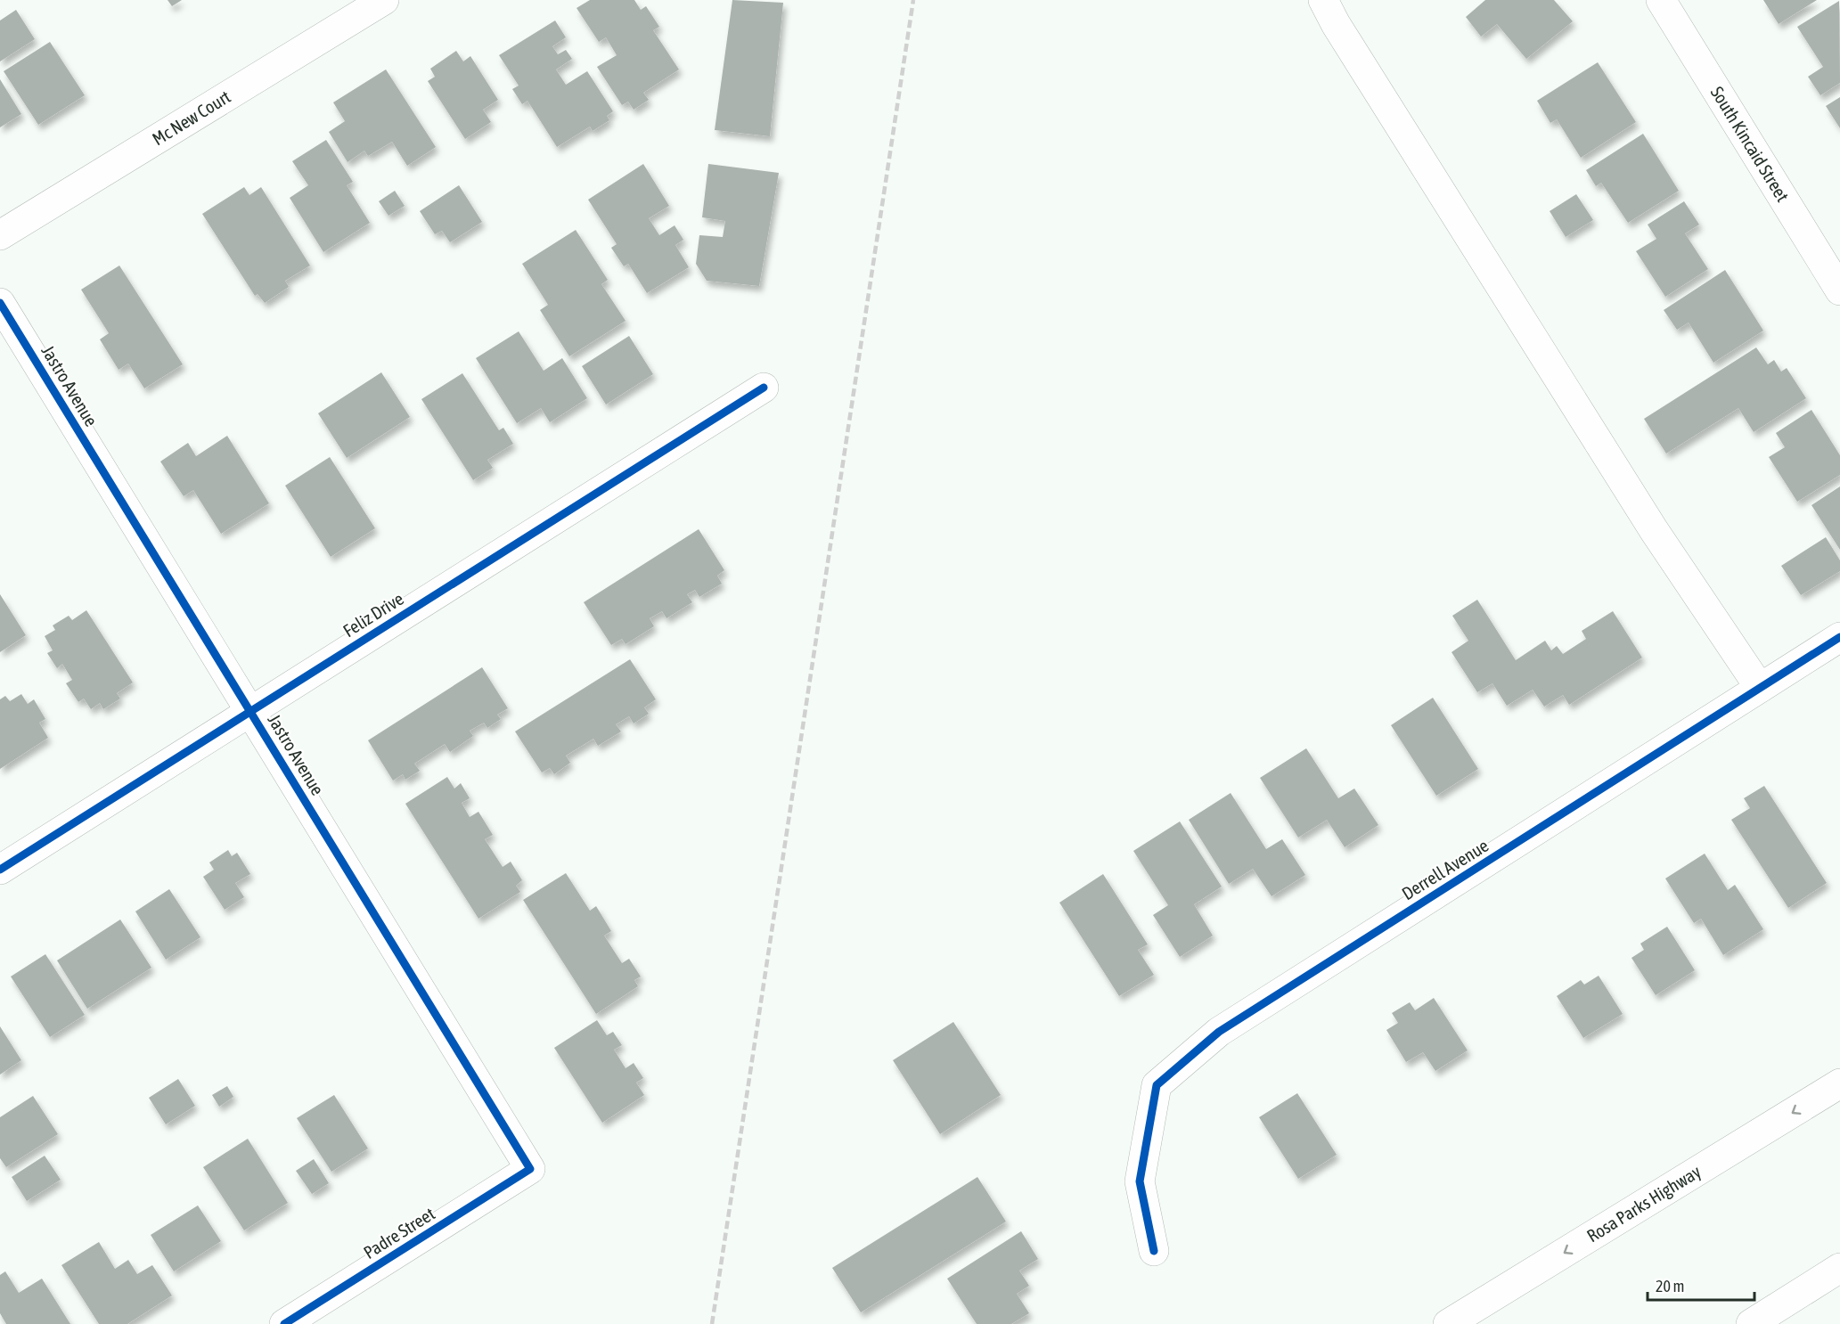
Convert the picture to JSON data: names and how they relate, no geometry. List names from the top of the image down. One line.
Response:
{"streets":{"main road":["Mc New Court","South Kincaid Street","Jastro Avenue","Feliz Drive","Derrell Avenue","Rosa Parks Highway","Padre Street"]},"crossings":[["Jastro Avenue","Feliz Drive"],["Jastro Avenue","Padre Street"]],"one_way":["Rosa Parks Highway"],"scale_bar":"20 m"}
